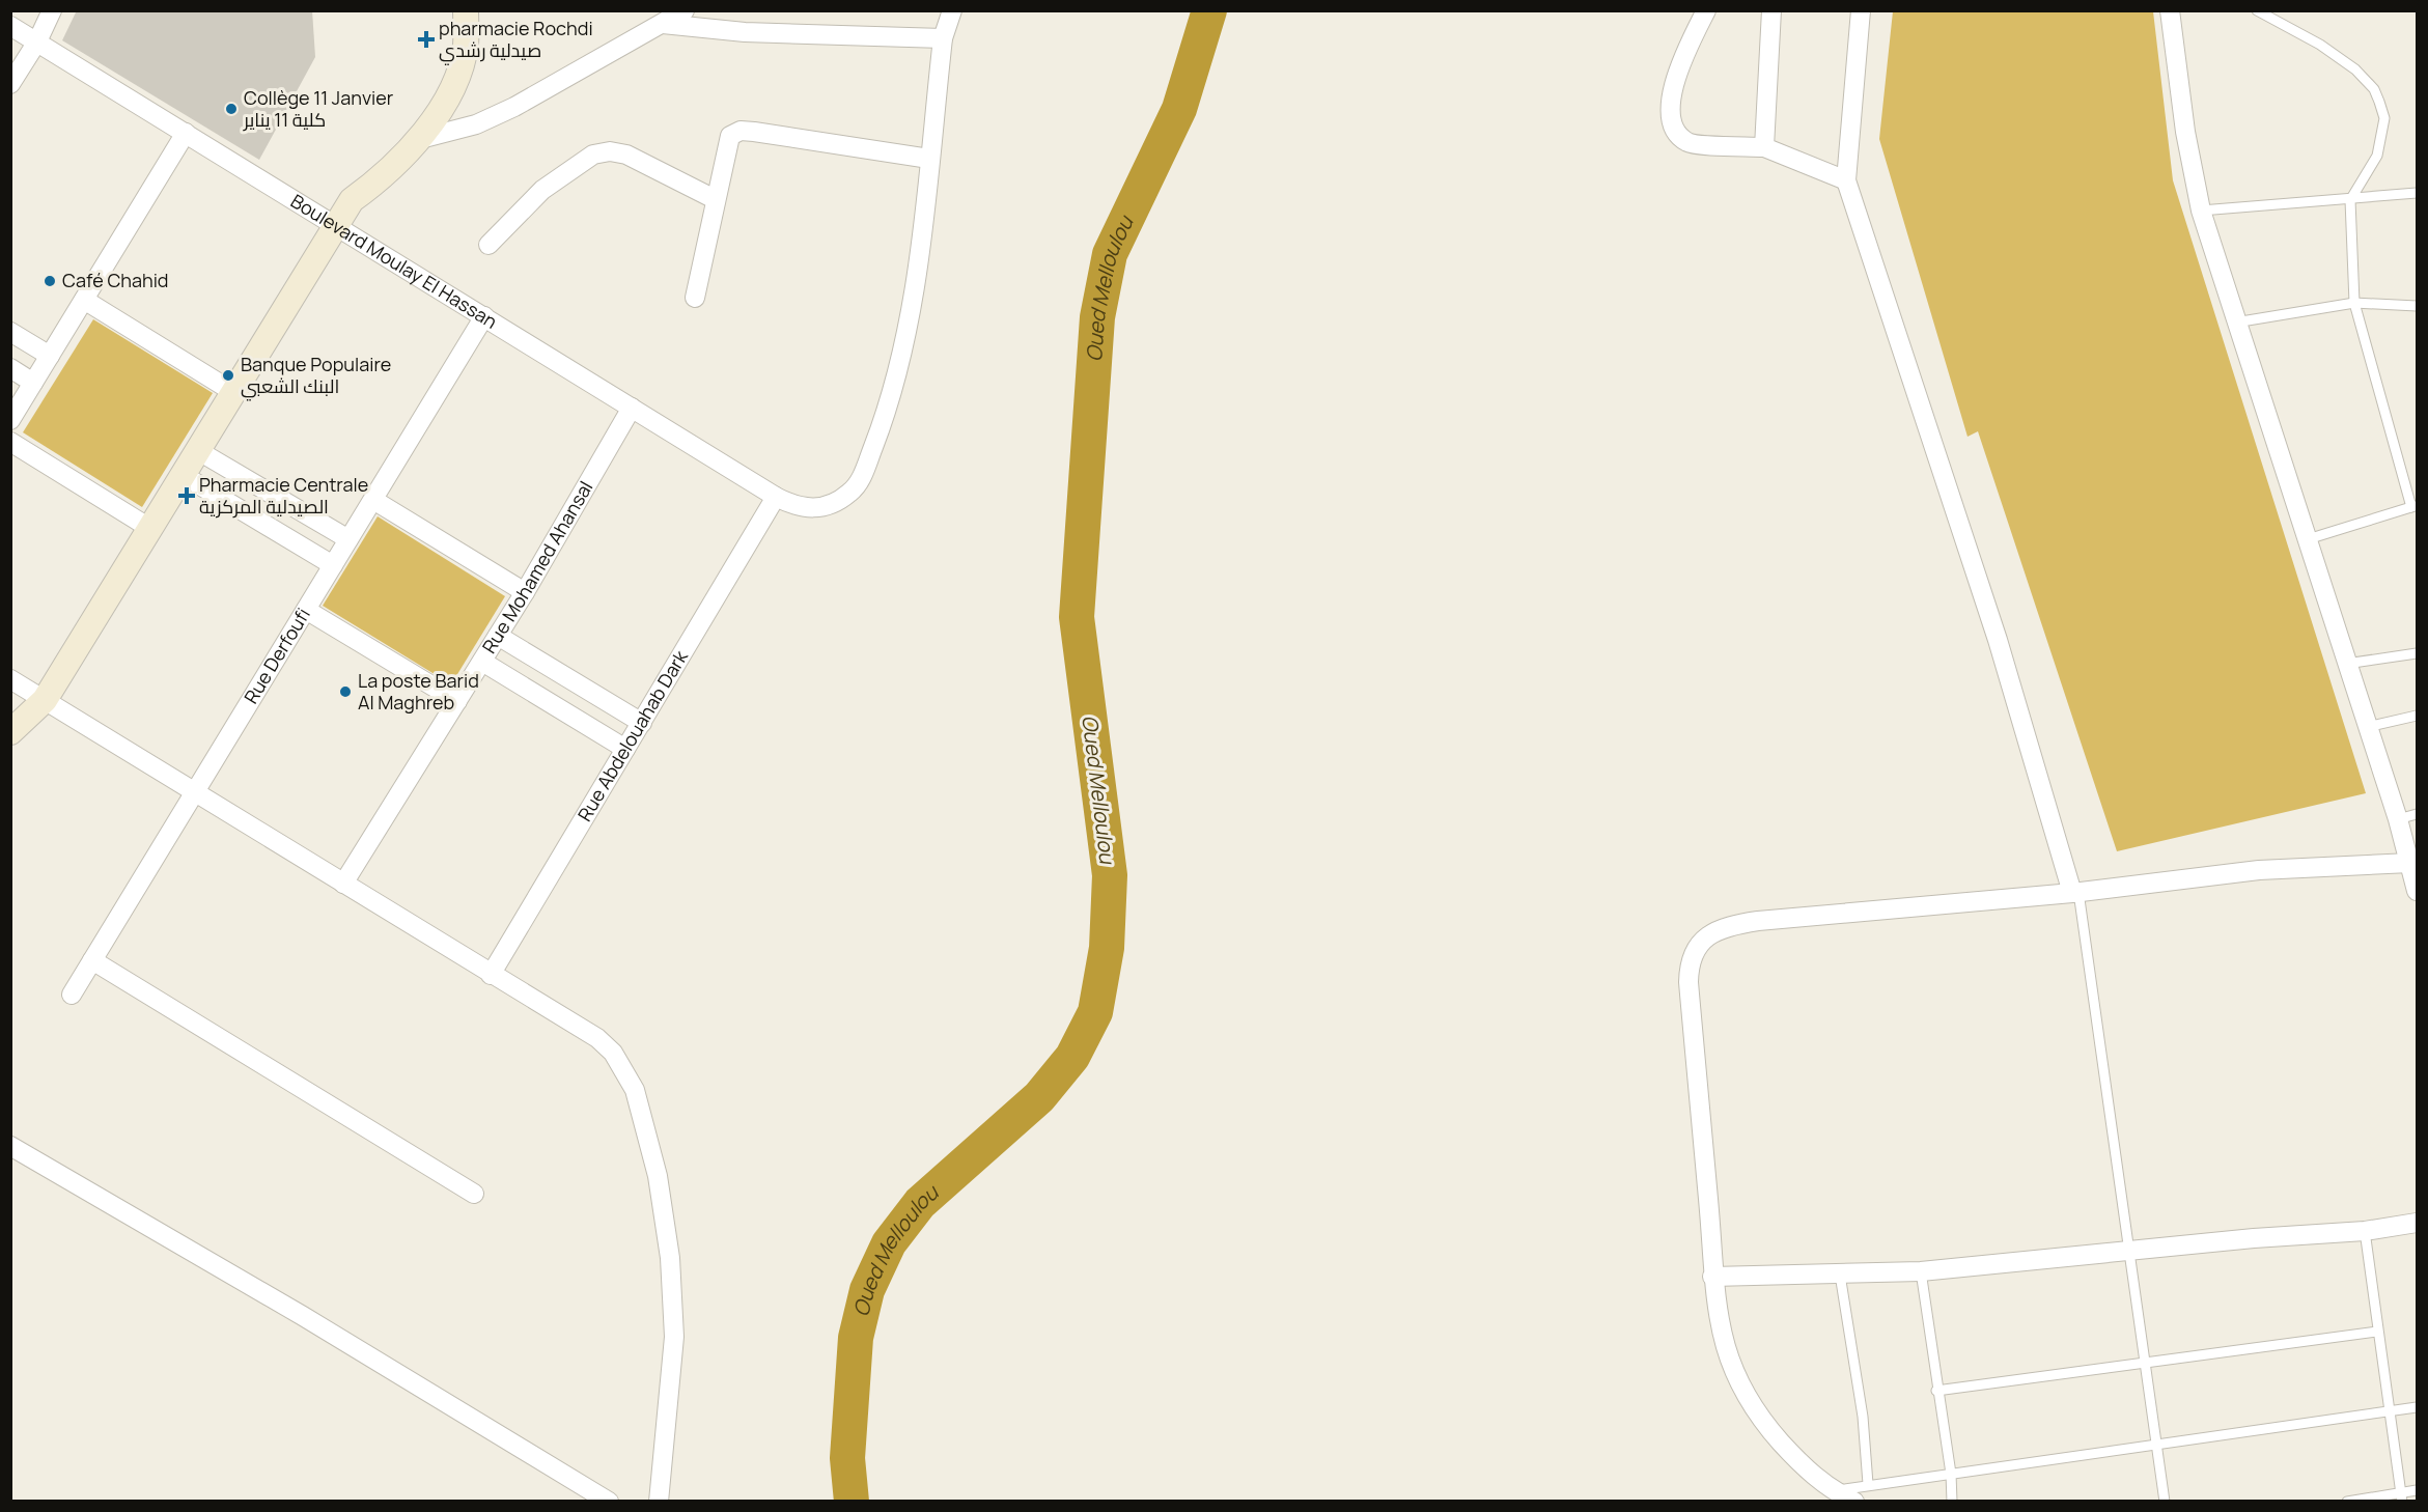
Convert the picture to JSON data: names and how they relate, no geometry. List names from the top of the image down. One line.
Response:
{"streets":{"street":["Boulevard Moulay El Hassan","Rue Mohamed Ahansal","Rue Derfoufi","Rue Abdelouahab Dark"]},"crossings":[["Boulevard Moulay El Hassan","Rue Mohamed Ahansal"],["Boulevard Moulay El Hassan","Rue Derfoufi"],["Boulevard Moulay El Hassan","Rue Abdelouahab Dark"]],"water":["Oued Melloulou"],"places":{"health":["pharmacie Rochdi صيدلية رشدي","Pharmacie Centrale الصيدلية المركزية"],"other":["Collège 11 Janvier كلية 11 يناير","Café Chahid","Banque Populaire البنك الشعبي","La poste Barid Al Maghreb"]}}
